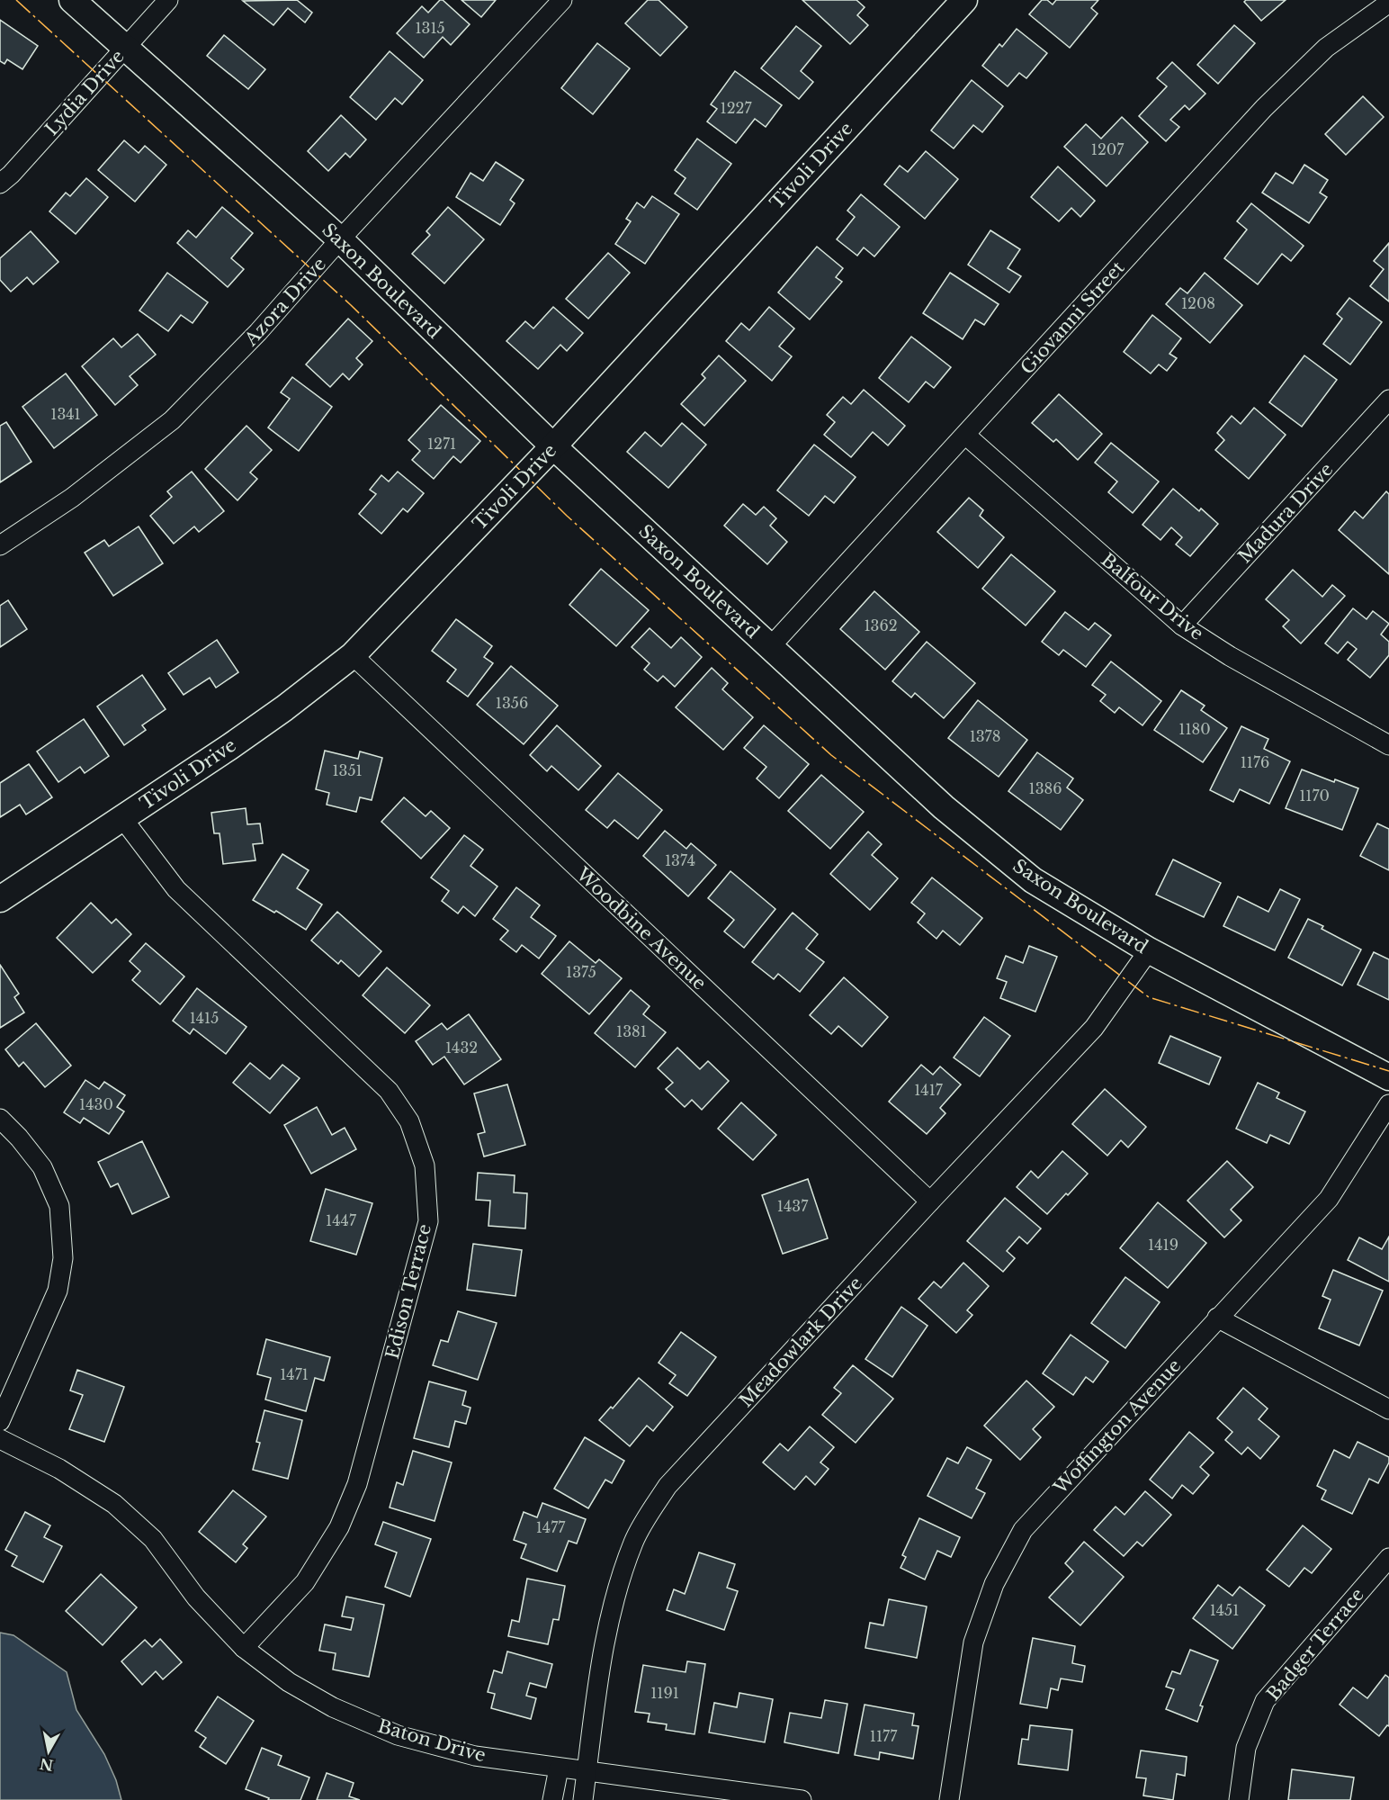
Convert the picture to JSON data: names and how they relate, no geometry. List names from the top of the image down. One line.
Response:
{"streets":{"main road":["Tivoli Drive","Saxon Boulevard"],"street":["Lydia Drive","Azora Drive","Giovanni Street","Madura Drive","Balfour Drive","Woodbine Avenue","Edison Terrace","Meadowlark Drive","Woffington Avenue","Badger Terrace","Baton Drive"]},"crossings":[["Lydia Drive","Saxon Boulevard"],["Tivoli Drive","Saxon Boulevard"],["Tivoli Drive","Woodbine Avenue"],["Tivoli Drive","Edison Terrace"],["Saxon Boulevard","Azora Drive"],["Saxon Boulevard","Giovanni Street"],["Saxon Boulevard","Meadowlark Drive"],["Giovanni Street","Balfour Drive"],["Madura Drive","Balfour Drive"],["Woodbine Avenue","Meadowlark Drive"],["Edison Terrace","Baton Drive"],["Meadowlark Drive","Baton Drive"]],"house_numbers":["1315","1227","1207","1208","1341","1271","1362","1356","1180","1378","1176","1351","1386","1170","1374","1375","1415","1381","1432","1417","1430","1437","1447","1419","1471","1477","1451","1191","1177"],"north":"bottom"}
